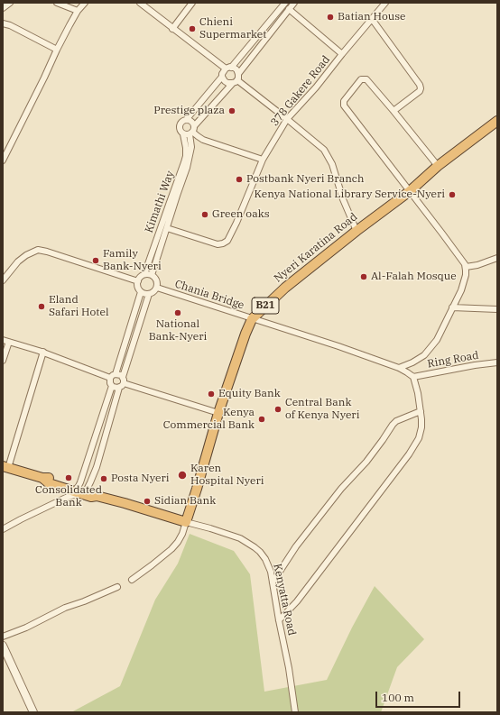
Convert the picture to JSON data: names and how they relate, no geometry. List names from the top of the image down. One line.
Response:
{"streets":{"highway":["Nyeri Karatina Road","B21"],"street":["378 Gakere Road","Kimathi Way","Chania Bridge","Ring Road","Kenyatta Road"]},"crossings":[["378 Gakere Road","Kimathi Way"],["Kimathi Way","Chania Bridge"],["Nyeri Karatina Road","Chania Bridge"],["Nyeri Karatina Road","Kenyatta Road"],["Chania Bridge","Ring Road"]],"places":["Batian House","Chieni Supermarket","Prestige plaza","Postbank Nyeri Branch","Kenya National Library Service-Nyeri","Green oaks","Family Bank-Nyeri","Al-Falah Mosque","Eland Safari Hotel","National Bank-Nyeri","Equity Bank","Central Bank of Kenya Nyeri","Kenya Commercial Bank","Karen Hospital Nyeri","Consolidated Bank","Posta Nyeri","Sidian Bank"],"scale_bar":"100 m"}
